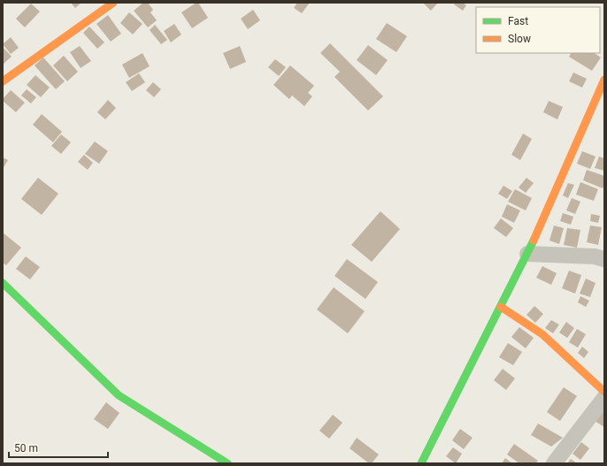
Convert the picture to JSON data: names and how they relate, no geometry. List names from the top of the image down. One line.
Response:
{"legend":["Fast","Slow"],"scale_bar":"50 m"}
